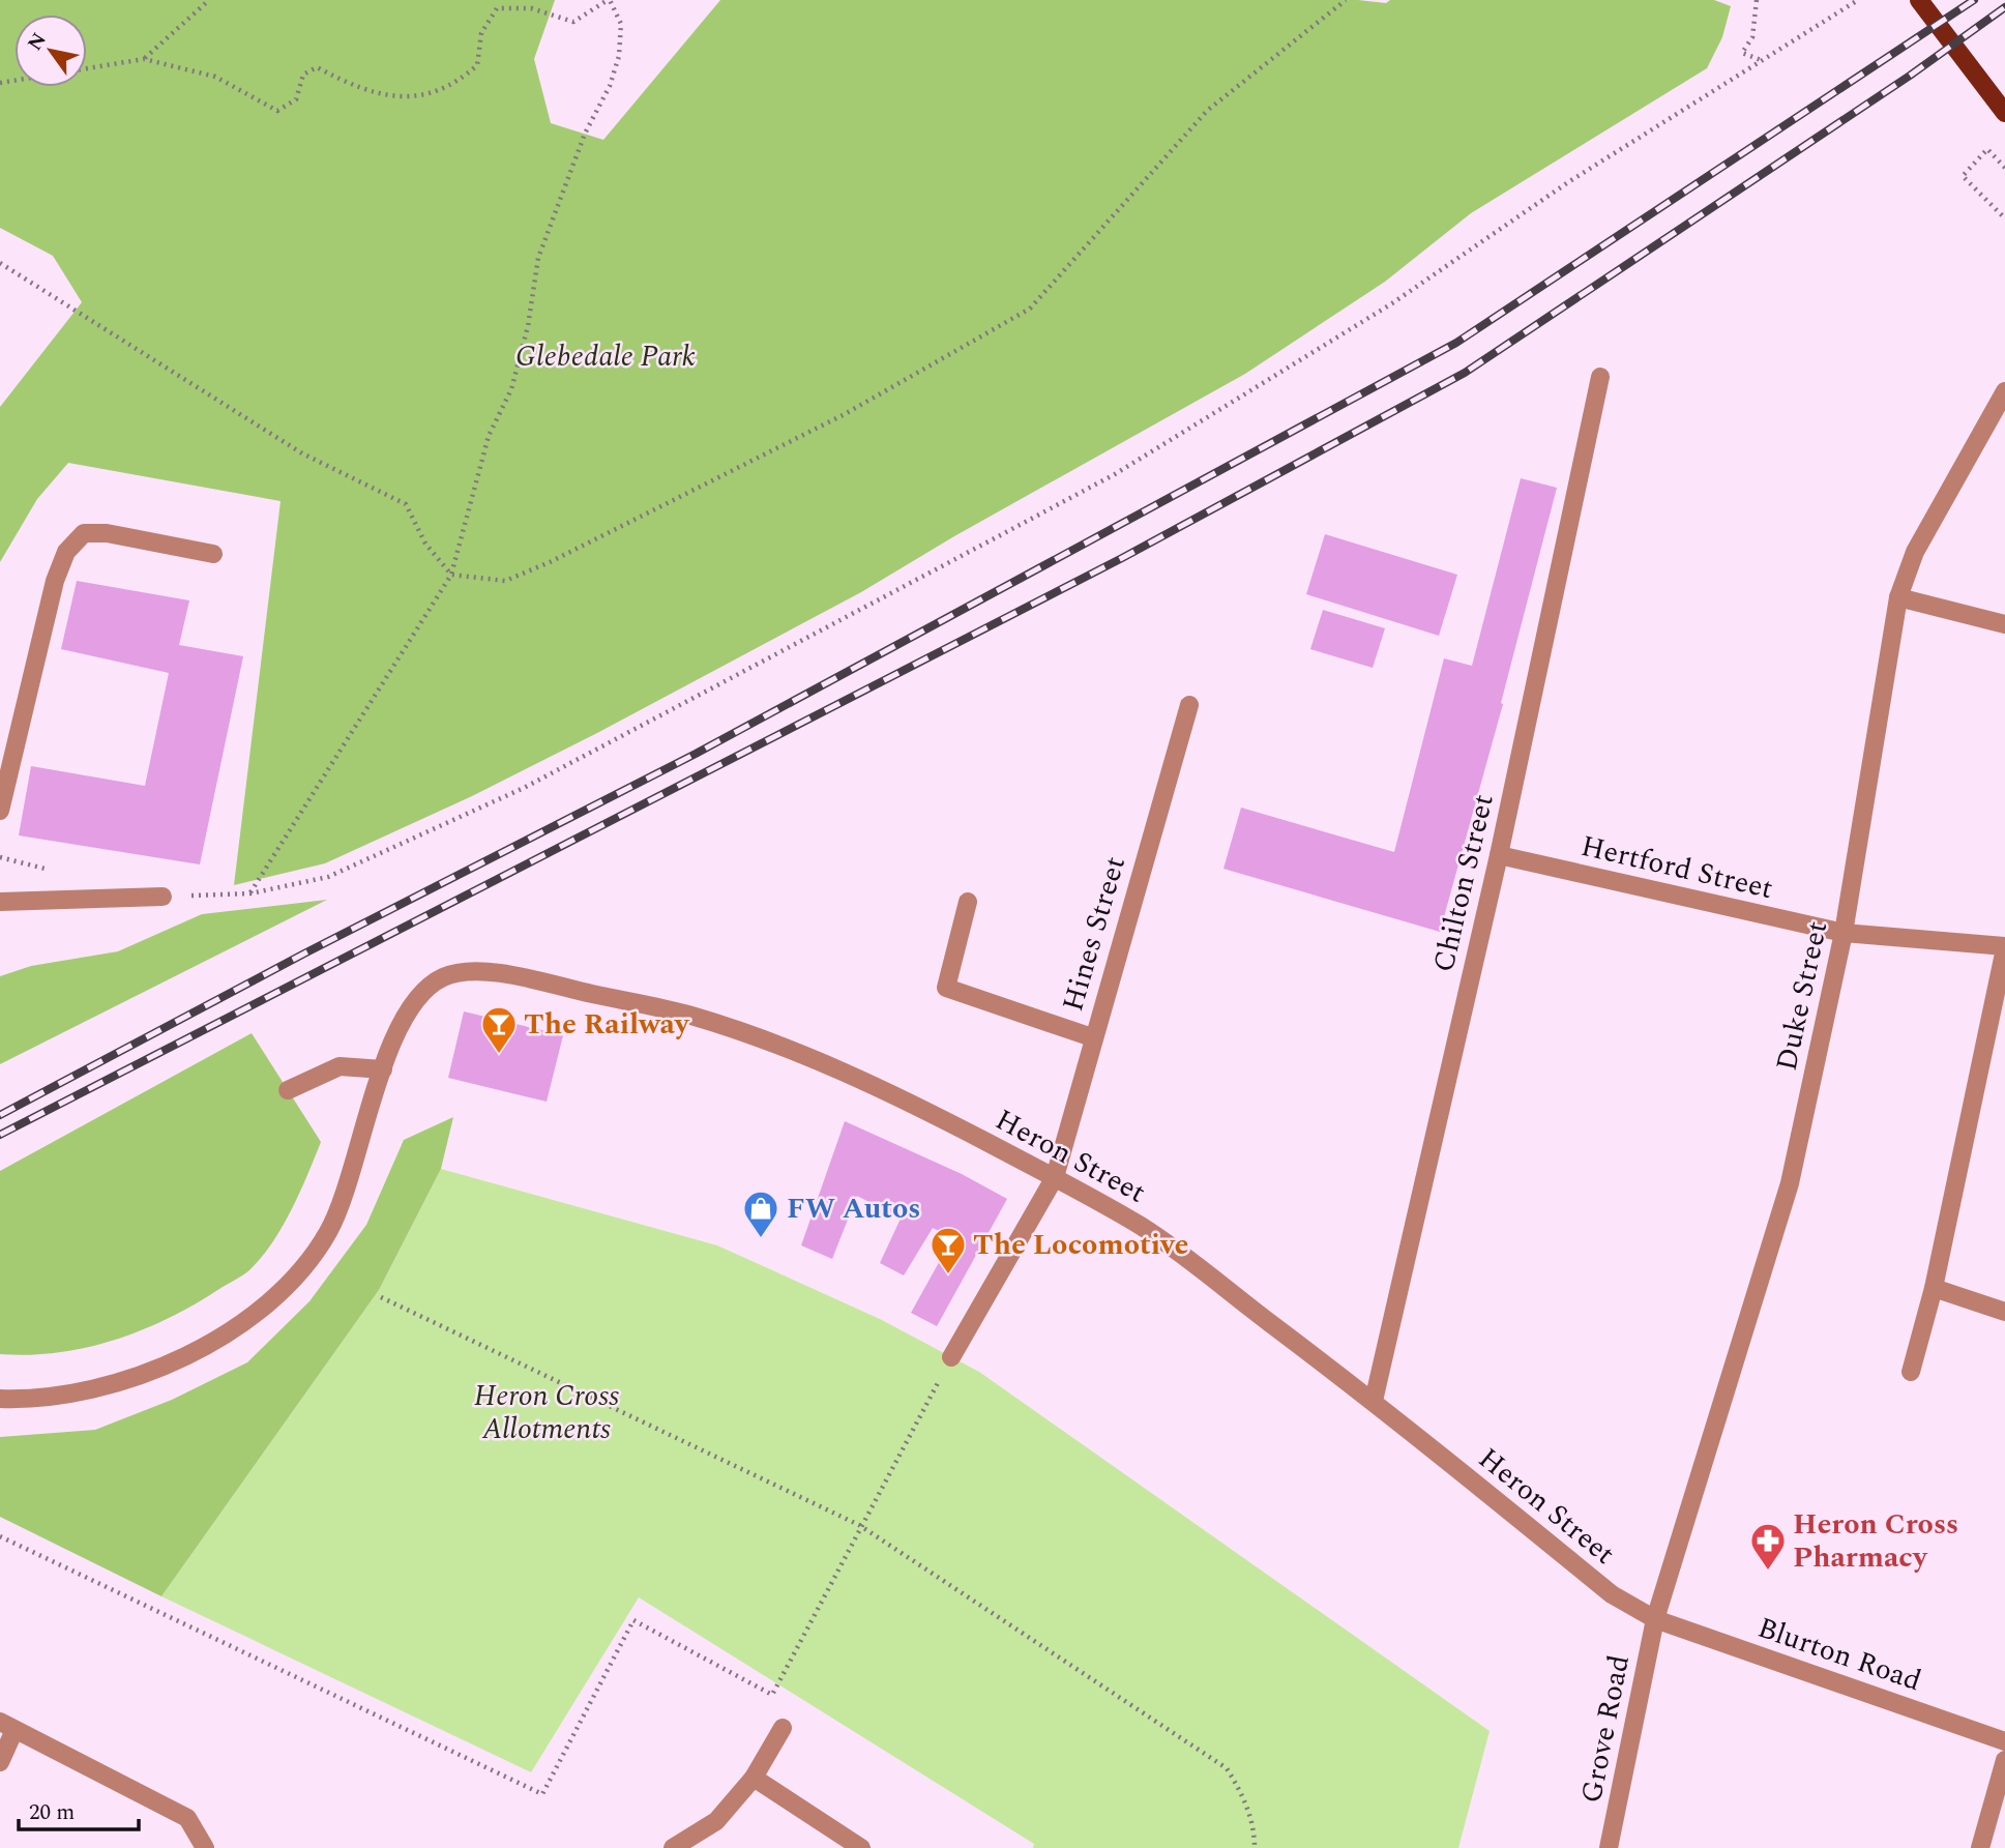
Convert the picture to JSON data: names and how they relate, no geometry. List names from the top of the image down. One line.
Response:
{"streets":{"street":["Hertford Street","Chilton Street","Hines Street","Duke Street","Heron Street","Blurton Road","Grove Road"]},"crossings":[["Hertford Street","Chilton Street"],["Hertford Street","Duke Street"],["Chilton Street","Heron Street"],["Hines Street","Heron Street"],["Duke Street","Heron Street"],["Duke Street","Blurton Road"],["Duke Street","Grove Road"],["Heron Street","Blurton Road"],["Heron Street","Grove Road"],["Blurton Road","Grove Road"]],"parks":["Glebedale Park","Heron Cross Allotments"],"places":{"bar":["The Railway","The Locomotive"],"shop":["FW Autos"],"pharmacy":["Heron Cross Pharmacy"]},"scale_bar":"20 m","north":"top left"}
